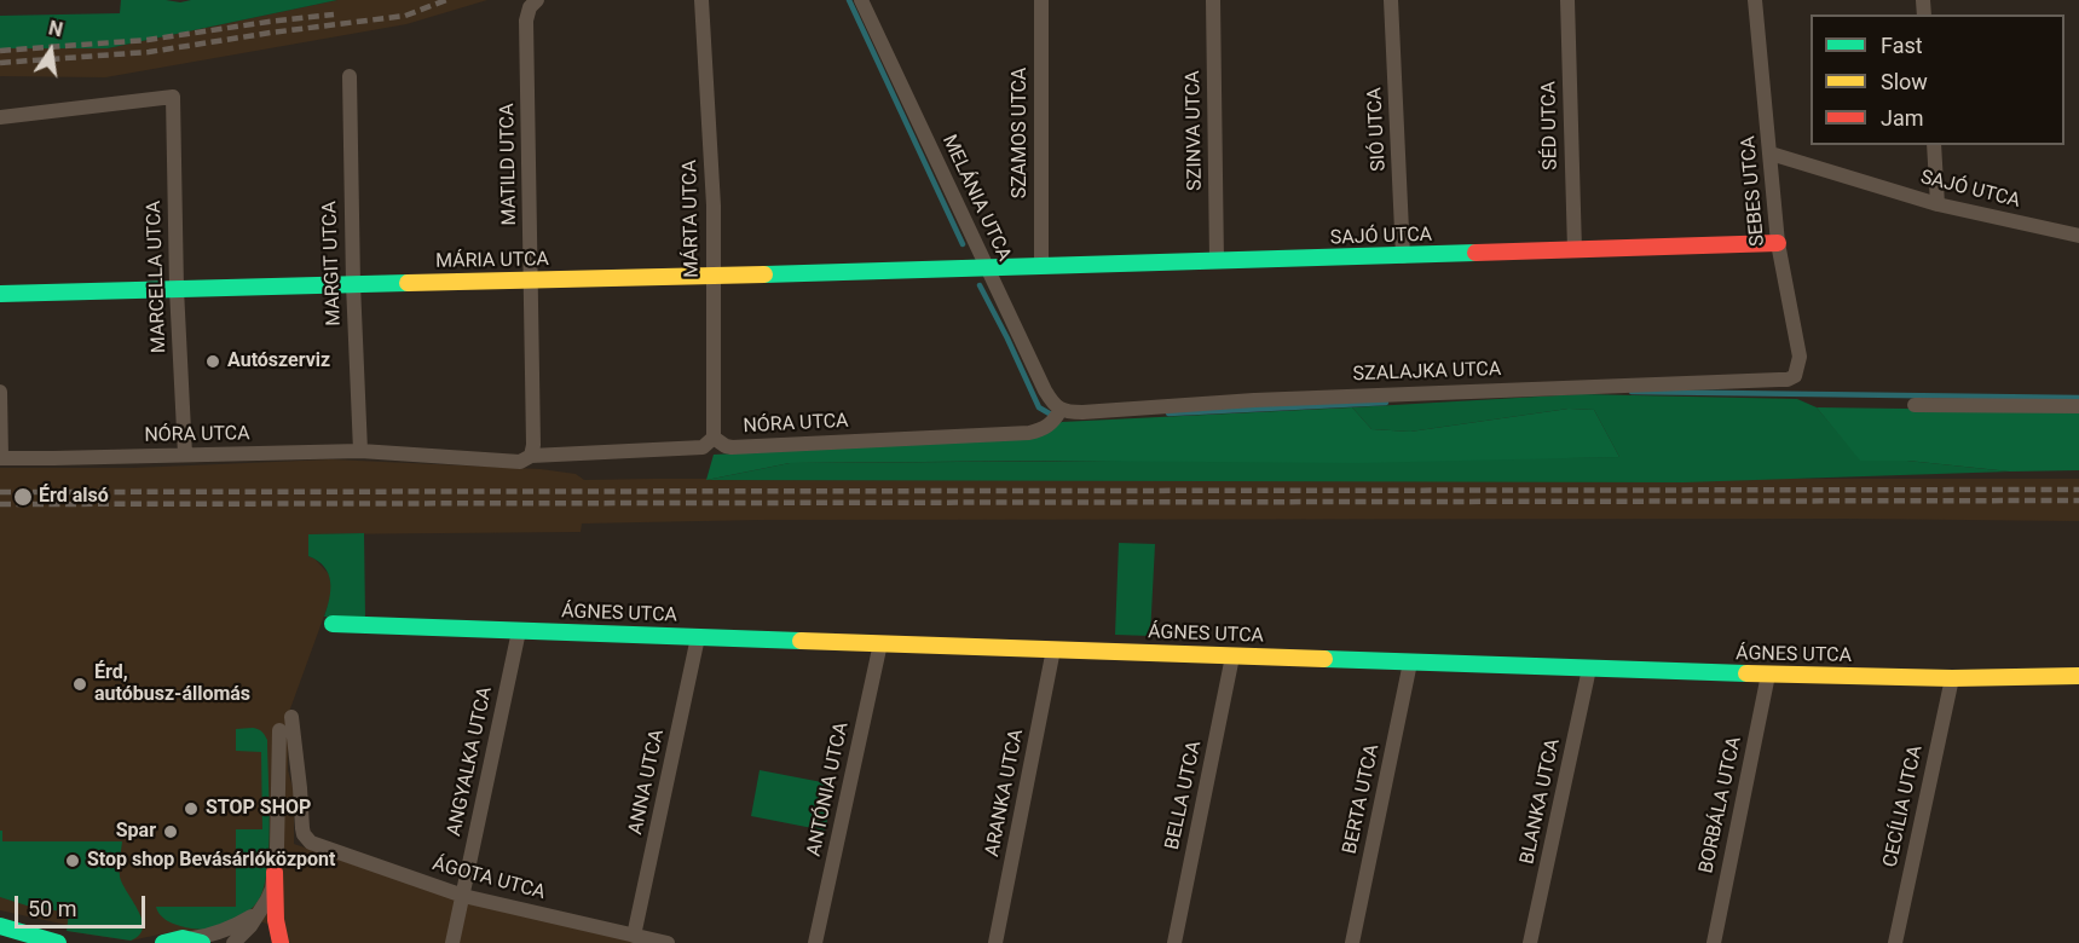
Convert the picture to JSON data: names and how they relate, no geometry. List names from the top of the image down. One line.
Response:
{"streets":{"street":["SÉD UTCA","SIÓ UTCA","SZINVA UTCA","SZAMOS UTCA","MATILD UTCA","SAJÓ UTCA","SEBES UTCA","MELÁNIA UTCA","MÁRTA UTCA","MÁRIA UTCA","MARGIT UTCA","MARCELLA UTCA","SZALAJKA UTCA","NÓRA UTCA","ÁGNES UTCA","ANGYALKA UTCA","ANNA UTCA","ANTÓNIA UTCA","ARANKA UTCA","BELLA UTCA","BERTA UTCA","BLANKA UTCA","BORBÁLA UTCA","CECÍLIA UTCA","ÁGOTA UTCA"]},"crossings":[["SÉD UTCA","SAJÓ UTCA"],["SIÓ UTCA","SAJÓ UTCA"],["SZINVA UTCA","SAJÓ UTCA"],["SZAMOS UTCA","SAJÓ UTCA"],["MATILD UTCA","MÁRIA UTCA"],["MATILD UTCA","NÓRA UTCA"],["SAJÓ UTCA","SEBES UTCA"],["SAJÓ UTCA","MELÁNIA UTCA"],["SAJÓ UTCA","MÁRIA UTCA"],["SEBES UTCA","SZALAJKA UTCA"],["MELÁNIA UTCA","MÁRIA UTCA"],["MELÁNIA UTCA","SZALAJKA UTCA"],["MELÁNIA UTCA","NÓRA UTCA"],["MÁRTA UTCA","MÁRIA UTCA"],["MÁRTA UTCA","NÓRA UTCA"],["MÁRIA UTCA","MARGIT UTCA"],["MÁRIA UTCA","MARCELLA UTCA"],["MARGIT UTCA","NÓRA UTCA"],["MARCELLA UTCA","NÓRA UTCA"],["SZALAJKA UTCA","NÓRA UTCA"],["ÁGNES UTCA","ANGYALKA UTCA"],["ÁGNES UTCA","ANNA UTCA"],["ÁGNES UTCA","ANTÓNIA UTCA"],["ÁGNES UTCA","ARANKA UTCA"],["ÁGNES UTCA","BELLA UTCA"],["ÁGNES UTCA","BERTA UTCA"],["ÁGNES UTCA","BLANKA UTCA"],["ÁGNES UTCA","BORBÁLA UTCA"],["ÁGNES UTCA","CECÍLIA UTCA"],["ANGYALKA UTCA","ÁGOTA UTCA"],["ANNA UTCA","ÁGOTA UTCA"]],"places":["Autószerviz","Érd alsó","Érd, autóbusz-állomás","STOP SHOP","Spar","Stop shop Bevásárlóközpont"],"legend":["Fast","Slow","Jam"],"scale_bar":"50 m","north":"top"}
